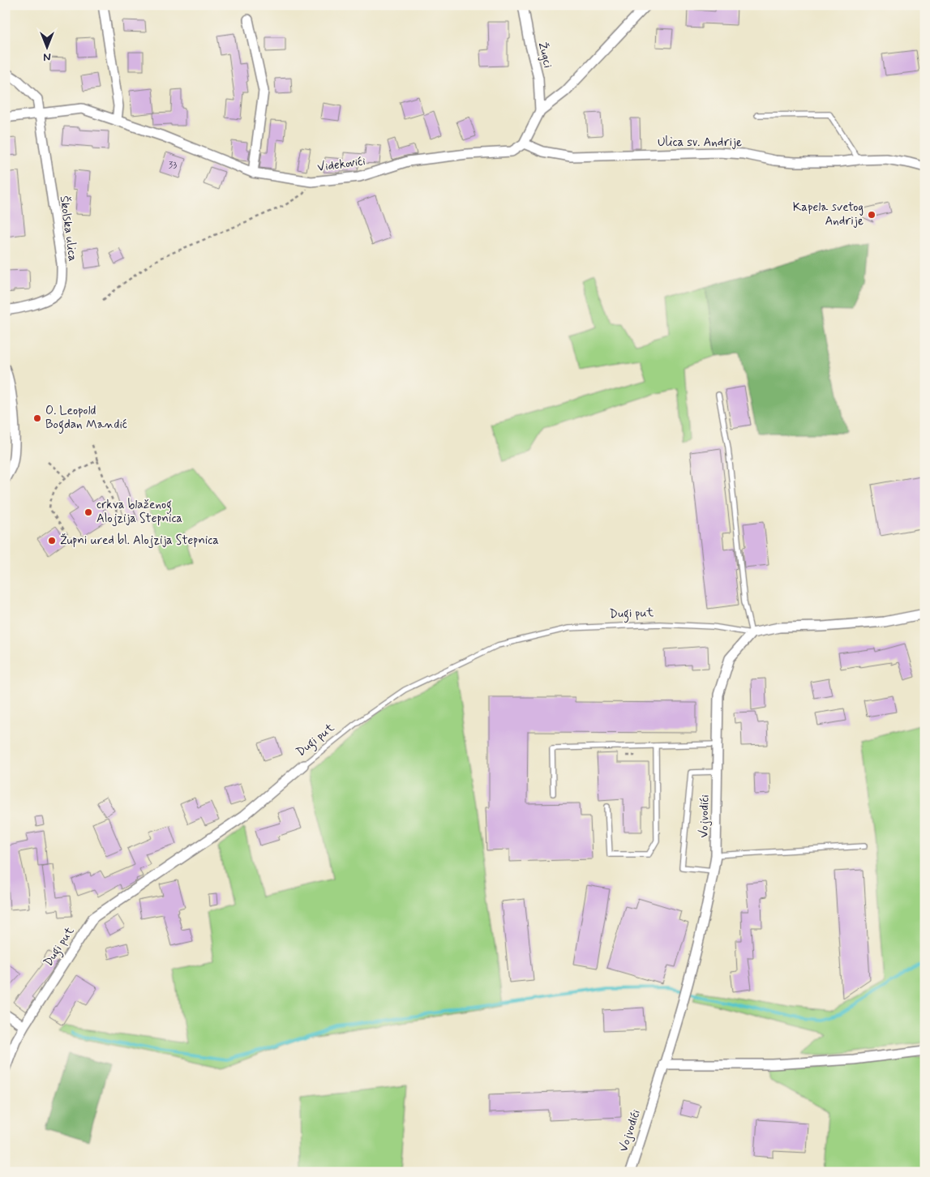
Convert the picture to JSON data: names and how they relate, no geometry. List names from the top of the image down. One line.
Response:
{"streets":{"street":["Žugci","Ulica sv. Andrije","Videkovići","Školska ulica","Dugi put","Vojvodići"]},"crossings":[["Ulica sv. Andrije","Videkovići"],["Videkovići","Školska ulica"],["Dugi put","Vojvodići"]],"places":["Kapela svetog Andrije","O. Leopold Bogdan Mandić","crkva blaženog Alojzija Stepnica","Župni ured bl. Alojzija Stepnica"],"house_numbers":["33"],"north":"bottom"}
